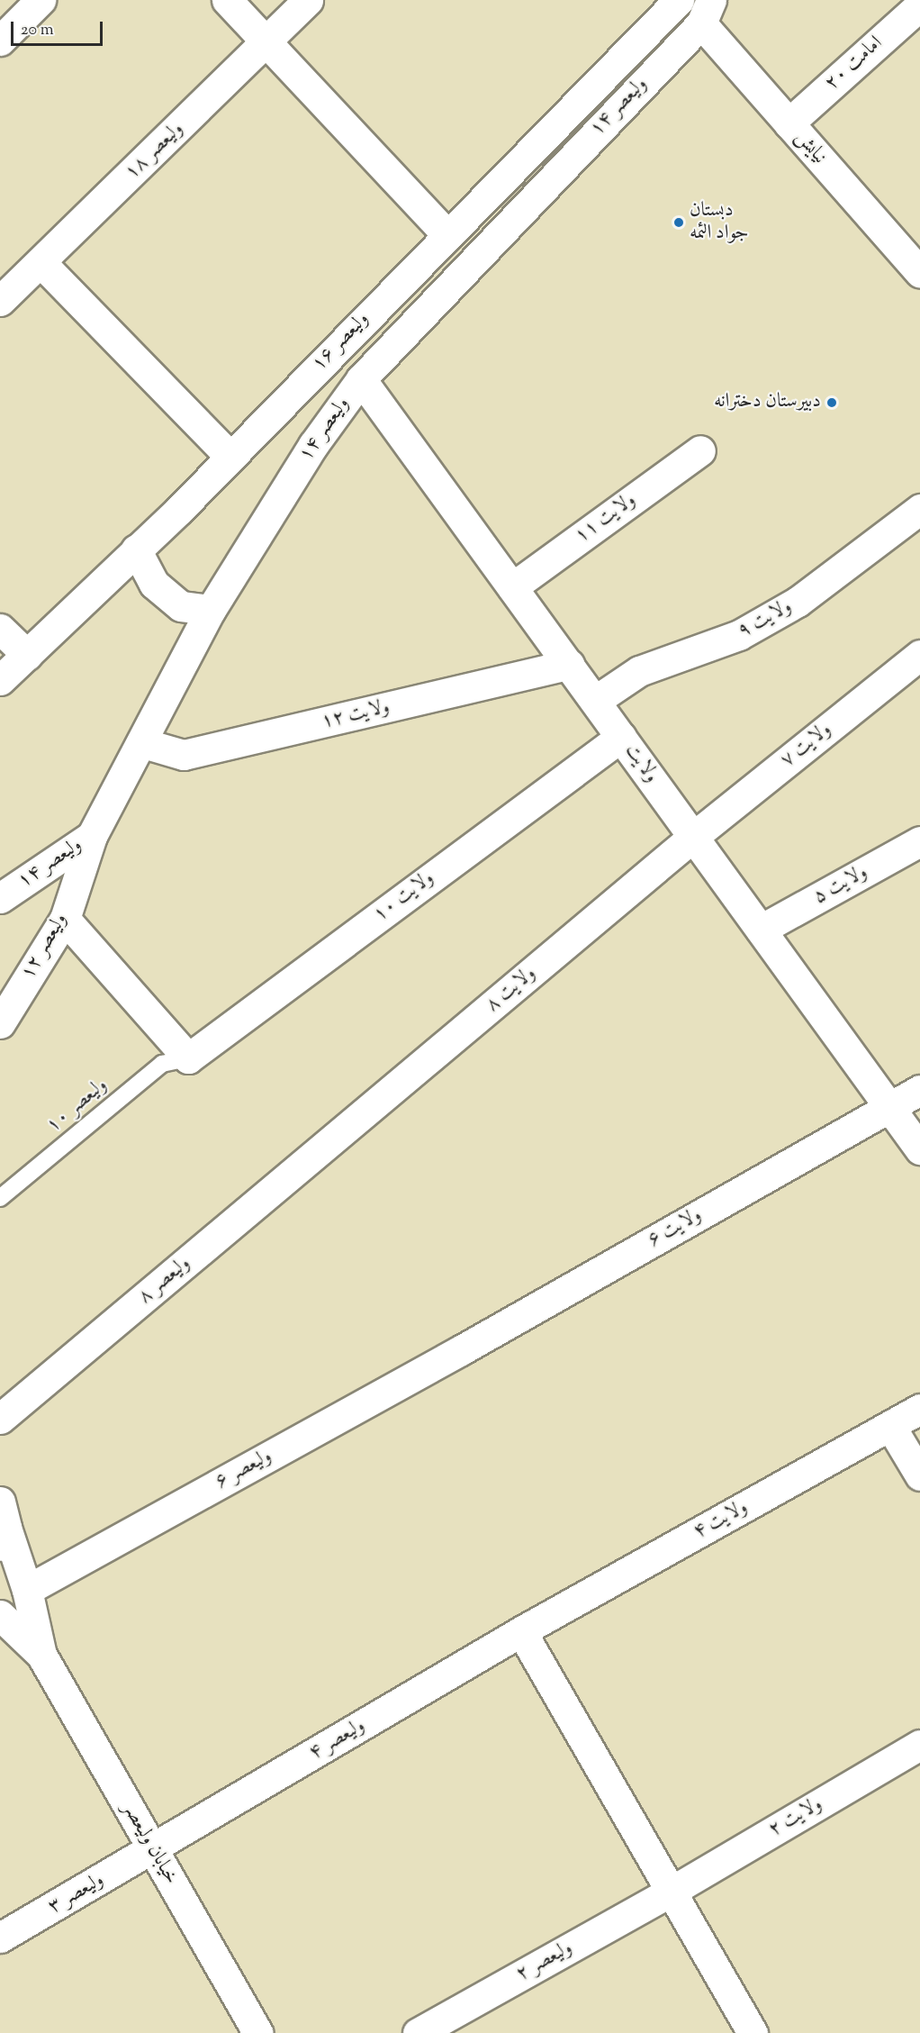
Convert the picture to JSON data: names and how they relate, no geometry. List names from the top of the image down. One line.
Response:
{"streets":{"street":["امامت ۲۰","ولیعصر ۱۴","نیایش","ولیعصر ۱۸","ولیعصر ۱۶","ولایت ۱۱","ولایت ۹","ولایت ۱۲","ولایت ۷","ولایت","ولایت ۵","ولایت ۱۰","ولیعصر ۱۲","ولایت ۸","ولایت ۶","ولیعصر ۸","ولیعصر ۶","ولایت ۴","ولیعصر ۴","ولایت ۲","خیابان ولیعصر","ولیعصر ۳","ولیعصر ۲"],"lane":["ولیعصر ۱۰"]},"crossings":[["امامت ۲۰","نیایش"],["ولیعصر ۱۴","نیایش"],["ولیعصر ۱۴","ولایت ۱۲"],["ولیعصر ۱۴","ولایت"],["ولیعصر ۱۴","ولیعصر ۱۲"],["ولایت ۱۱","ولایت"],["ولایت ۹","ولایت"],["ولایت ۱۲","ولایت"],["ولایت ۷","ولایت"],["ولایت ۷","ولایت ۸"],["ولایت","ولایت ۵"],["ولایت","ولایت ۱۰"],["ولایت","ولایت ۸"],["ولایت","ولایت ۶"],["ولایت ۱۰","ولیعصر ۱۰"],["ولایت ۸","ولیعصر ۸"],["ولایت ۶","ولیعصر ۶"],["ولایت ۴","ولیعصر ۴"],["ولیعصر ۴","خیابان ولیعصر"],["ولیعصر ۴","ولیعصر ۳"],["ولایت ۲","ولیعصر ۲"],["خیابان ولیعصر","ولیعصر ۳"]],"places":["دبستان جواد الئمه","دبیرستان دخترانه"],"scale_bar":"20 m"}
